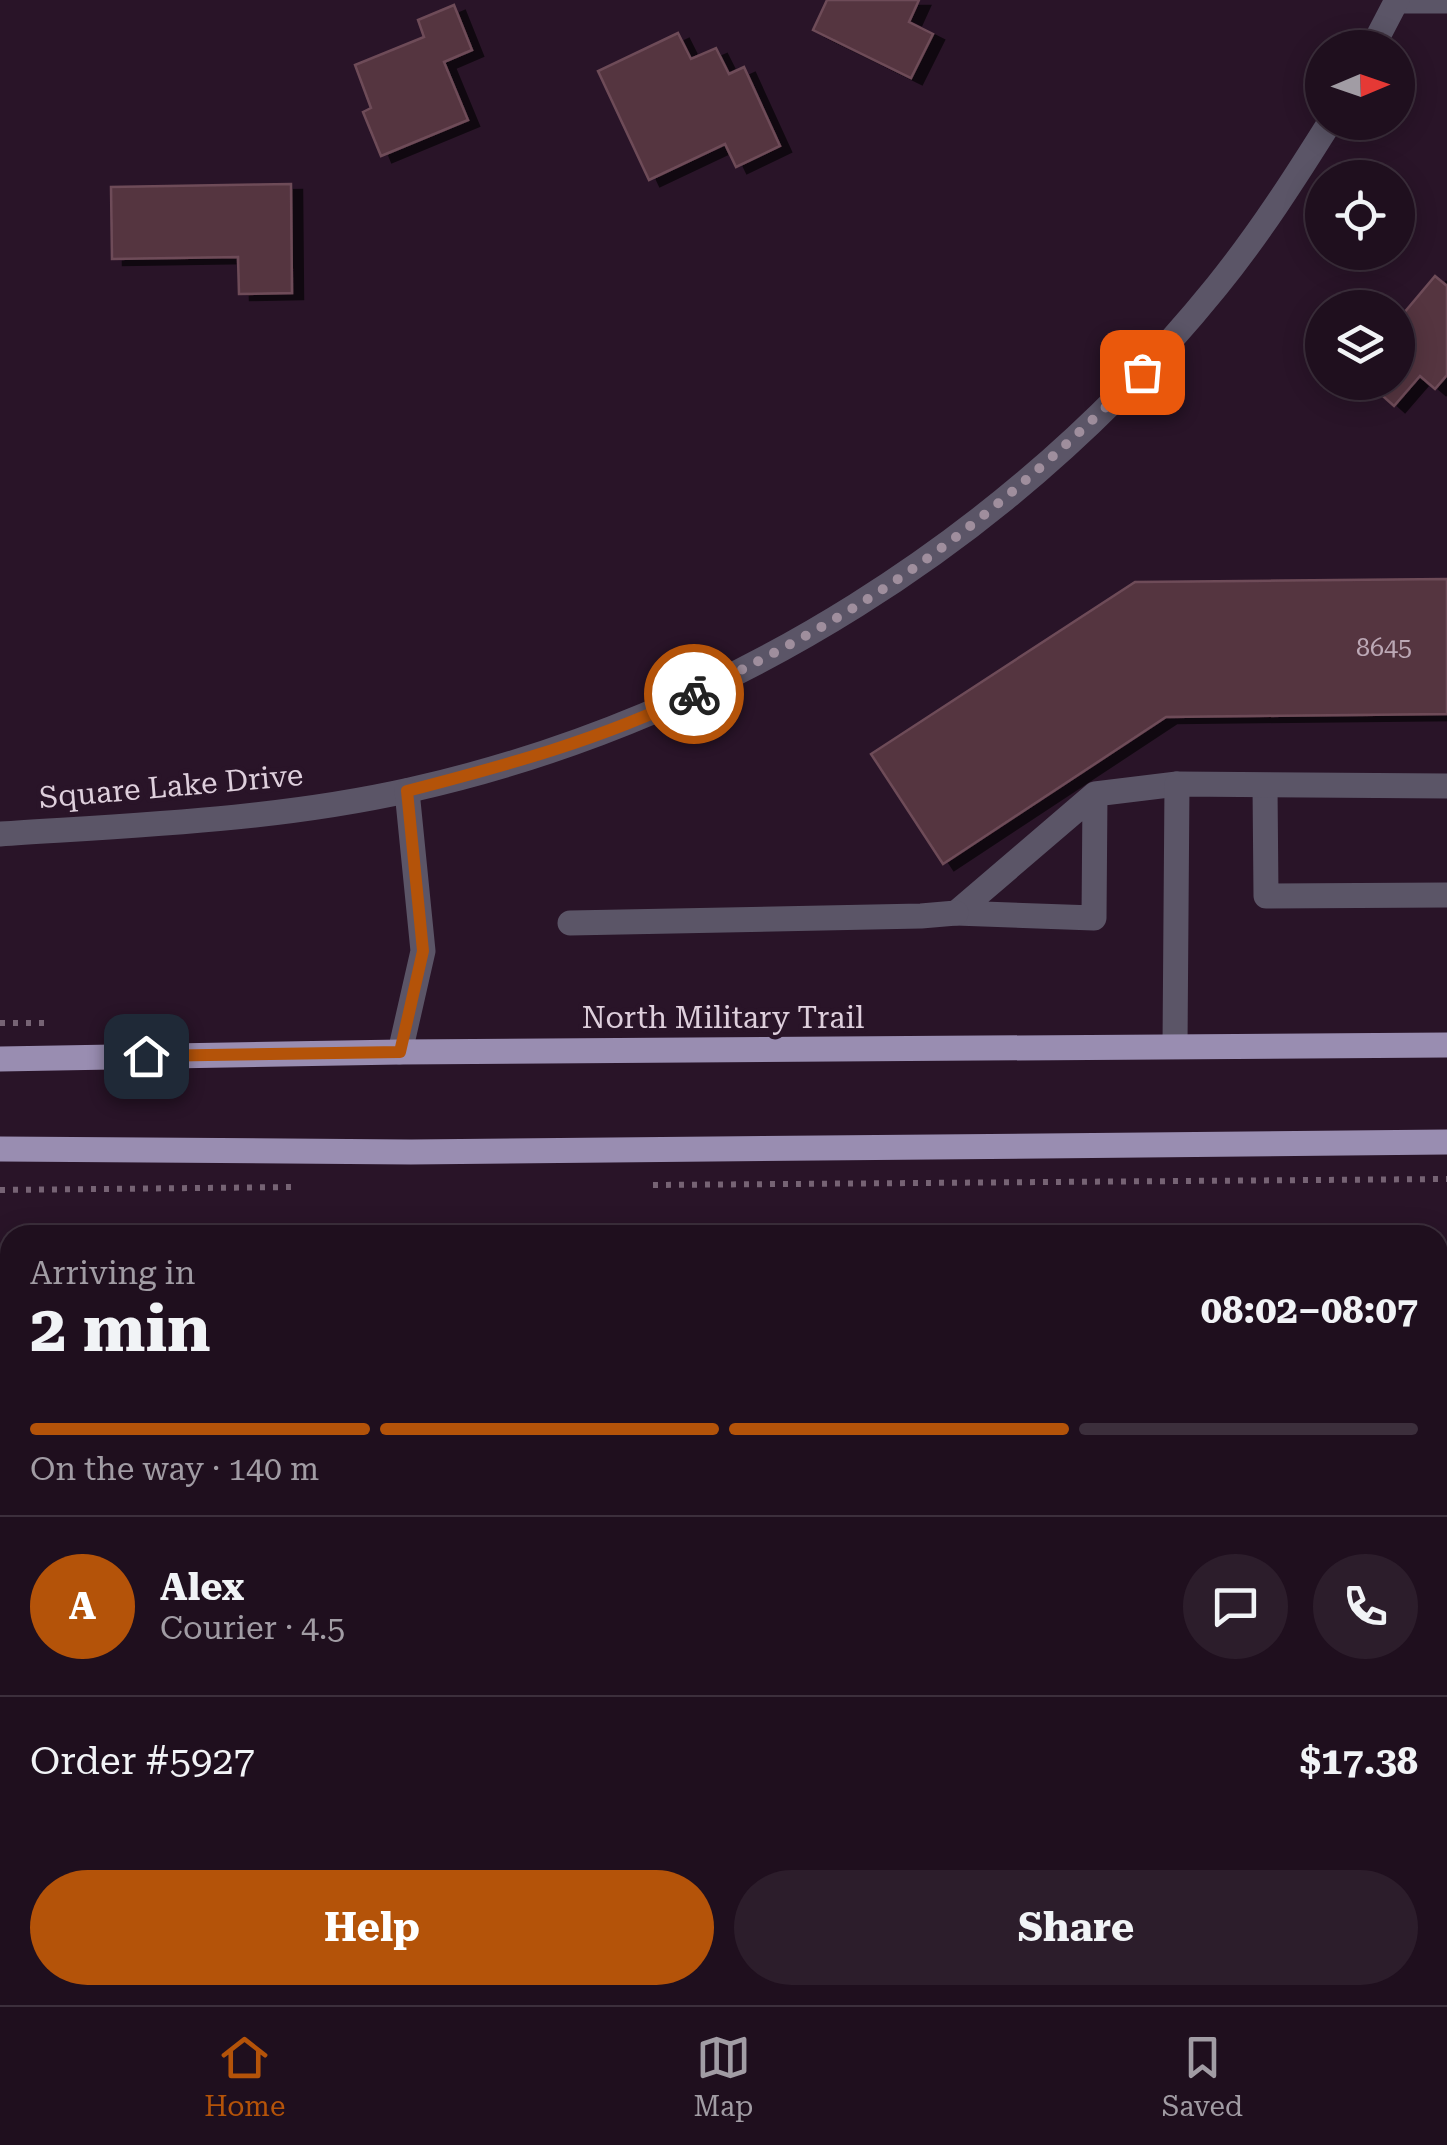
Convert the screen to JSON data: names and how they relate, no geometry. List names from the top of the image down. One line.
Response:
{"streets":{"main road":["North Military Trail"],"street":["Square Lake Drive"]},"house_numbers":["8645"],"north":"right","page":{"heading":["2 min","Arriving in","08:02–08:07"],"panel":["Alex","Courier · 4.5","Order #5927","$17.38"],"bar":"On the way · 140 m","round":"A","buttons":["Help","Share"],"tabs":["Home","Map","Saved"]}}
